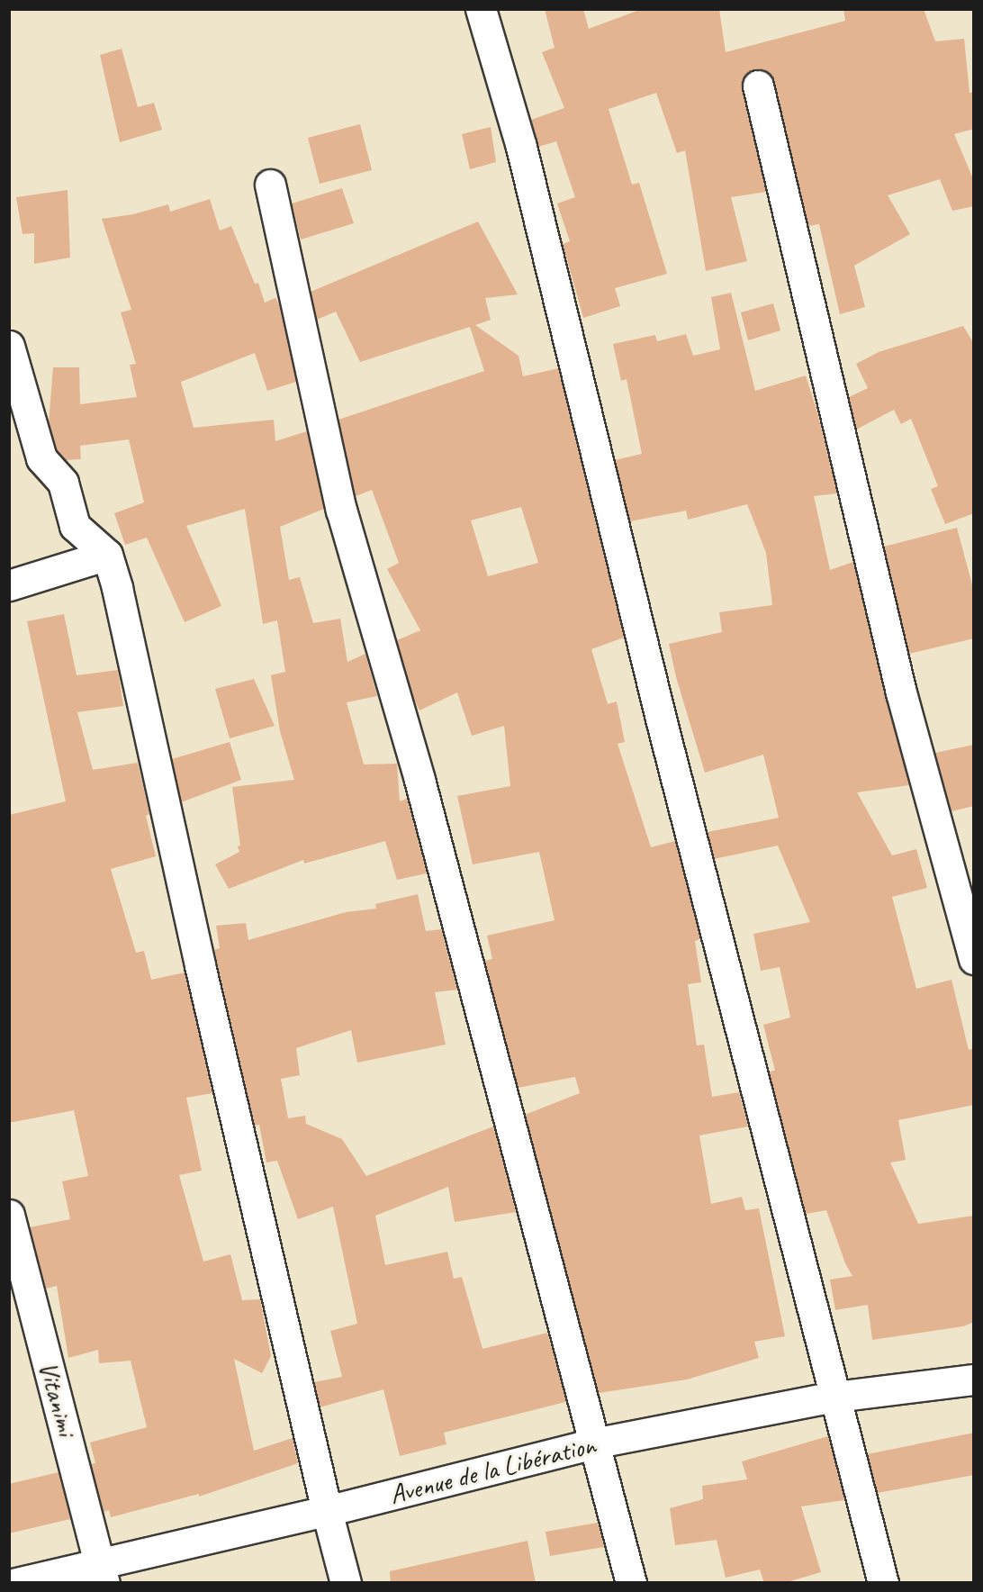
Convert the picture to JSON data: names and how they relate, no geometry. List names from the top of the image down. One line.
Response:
{"streets":{"main road":["Vitanimi","Avenue de la Libération"]},"crossings":[["Vitanimi","Avenue de la Libération"]]}
